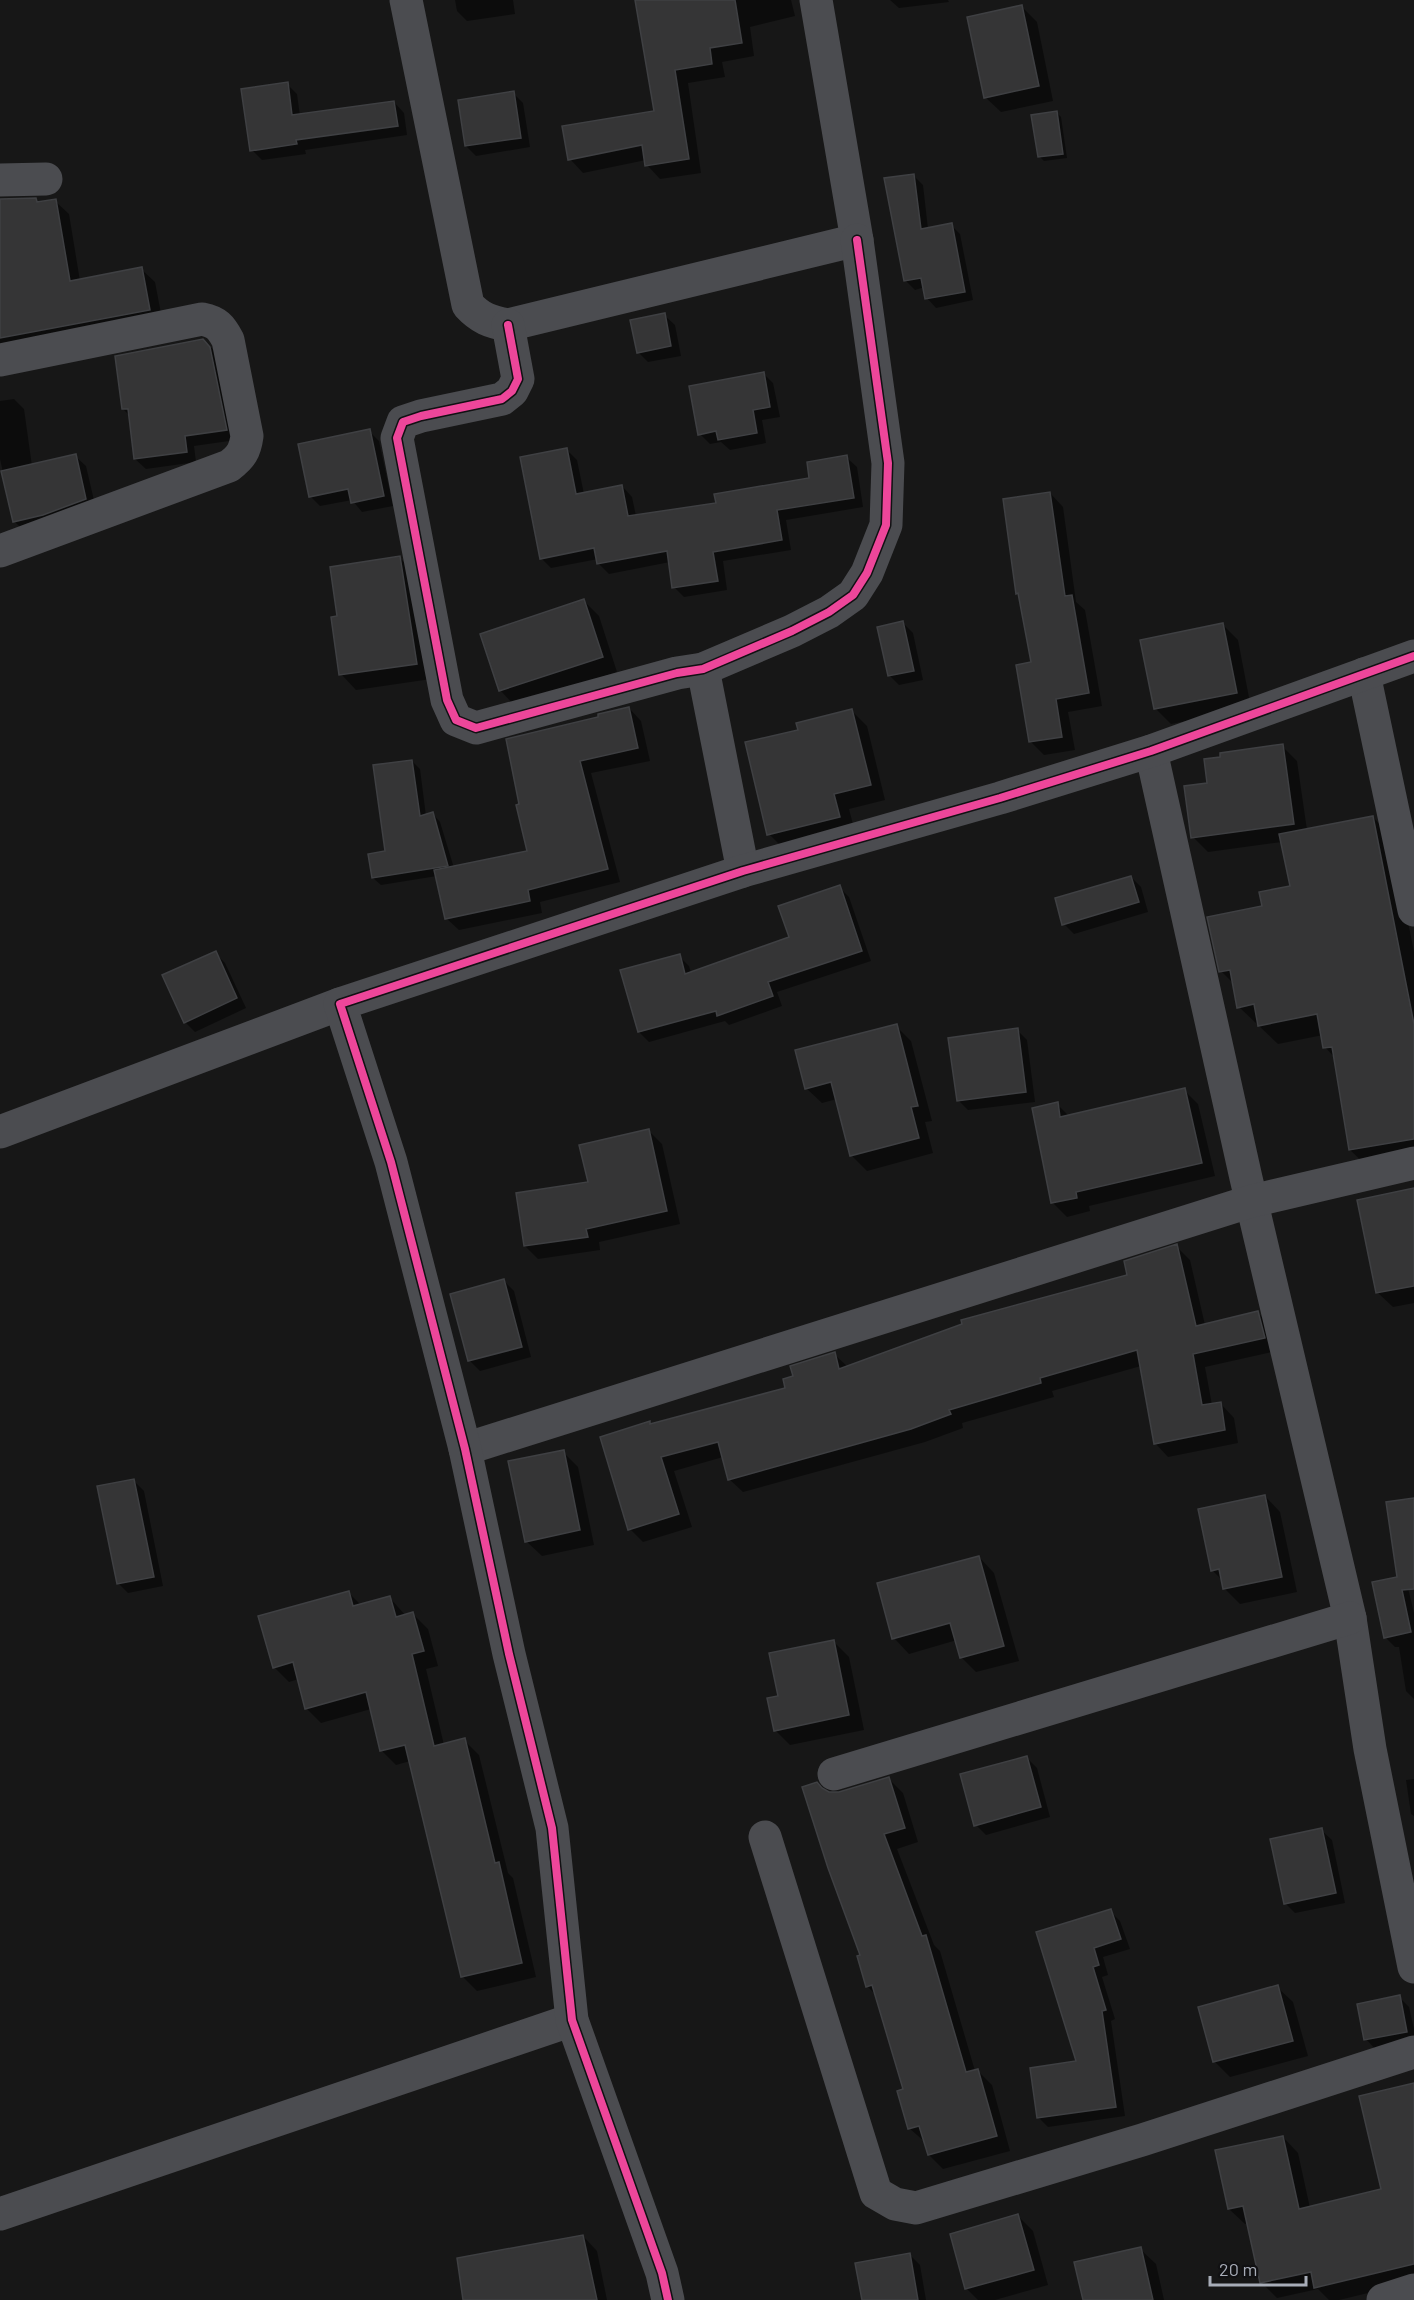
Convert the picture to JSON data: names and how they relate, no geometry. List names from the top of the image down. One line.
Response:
{"scale_bar":"20 m"}
